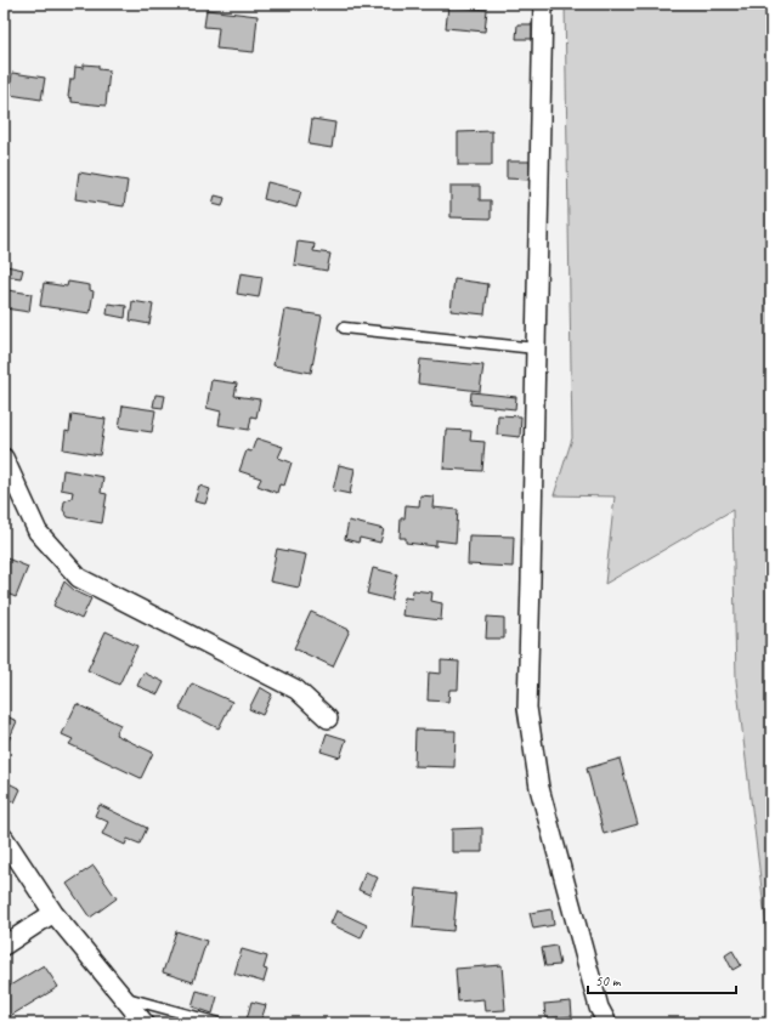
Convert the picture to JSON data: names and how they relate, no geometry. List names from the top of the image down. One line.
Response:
{"scale_bar":"50 m"}
